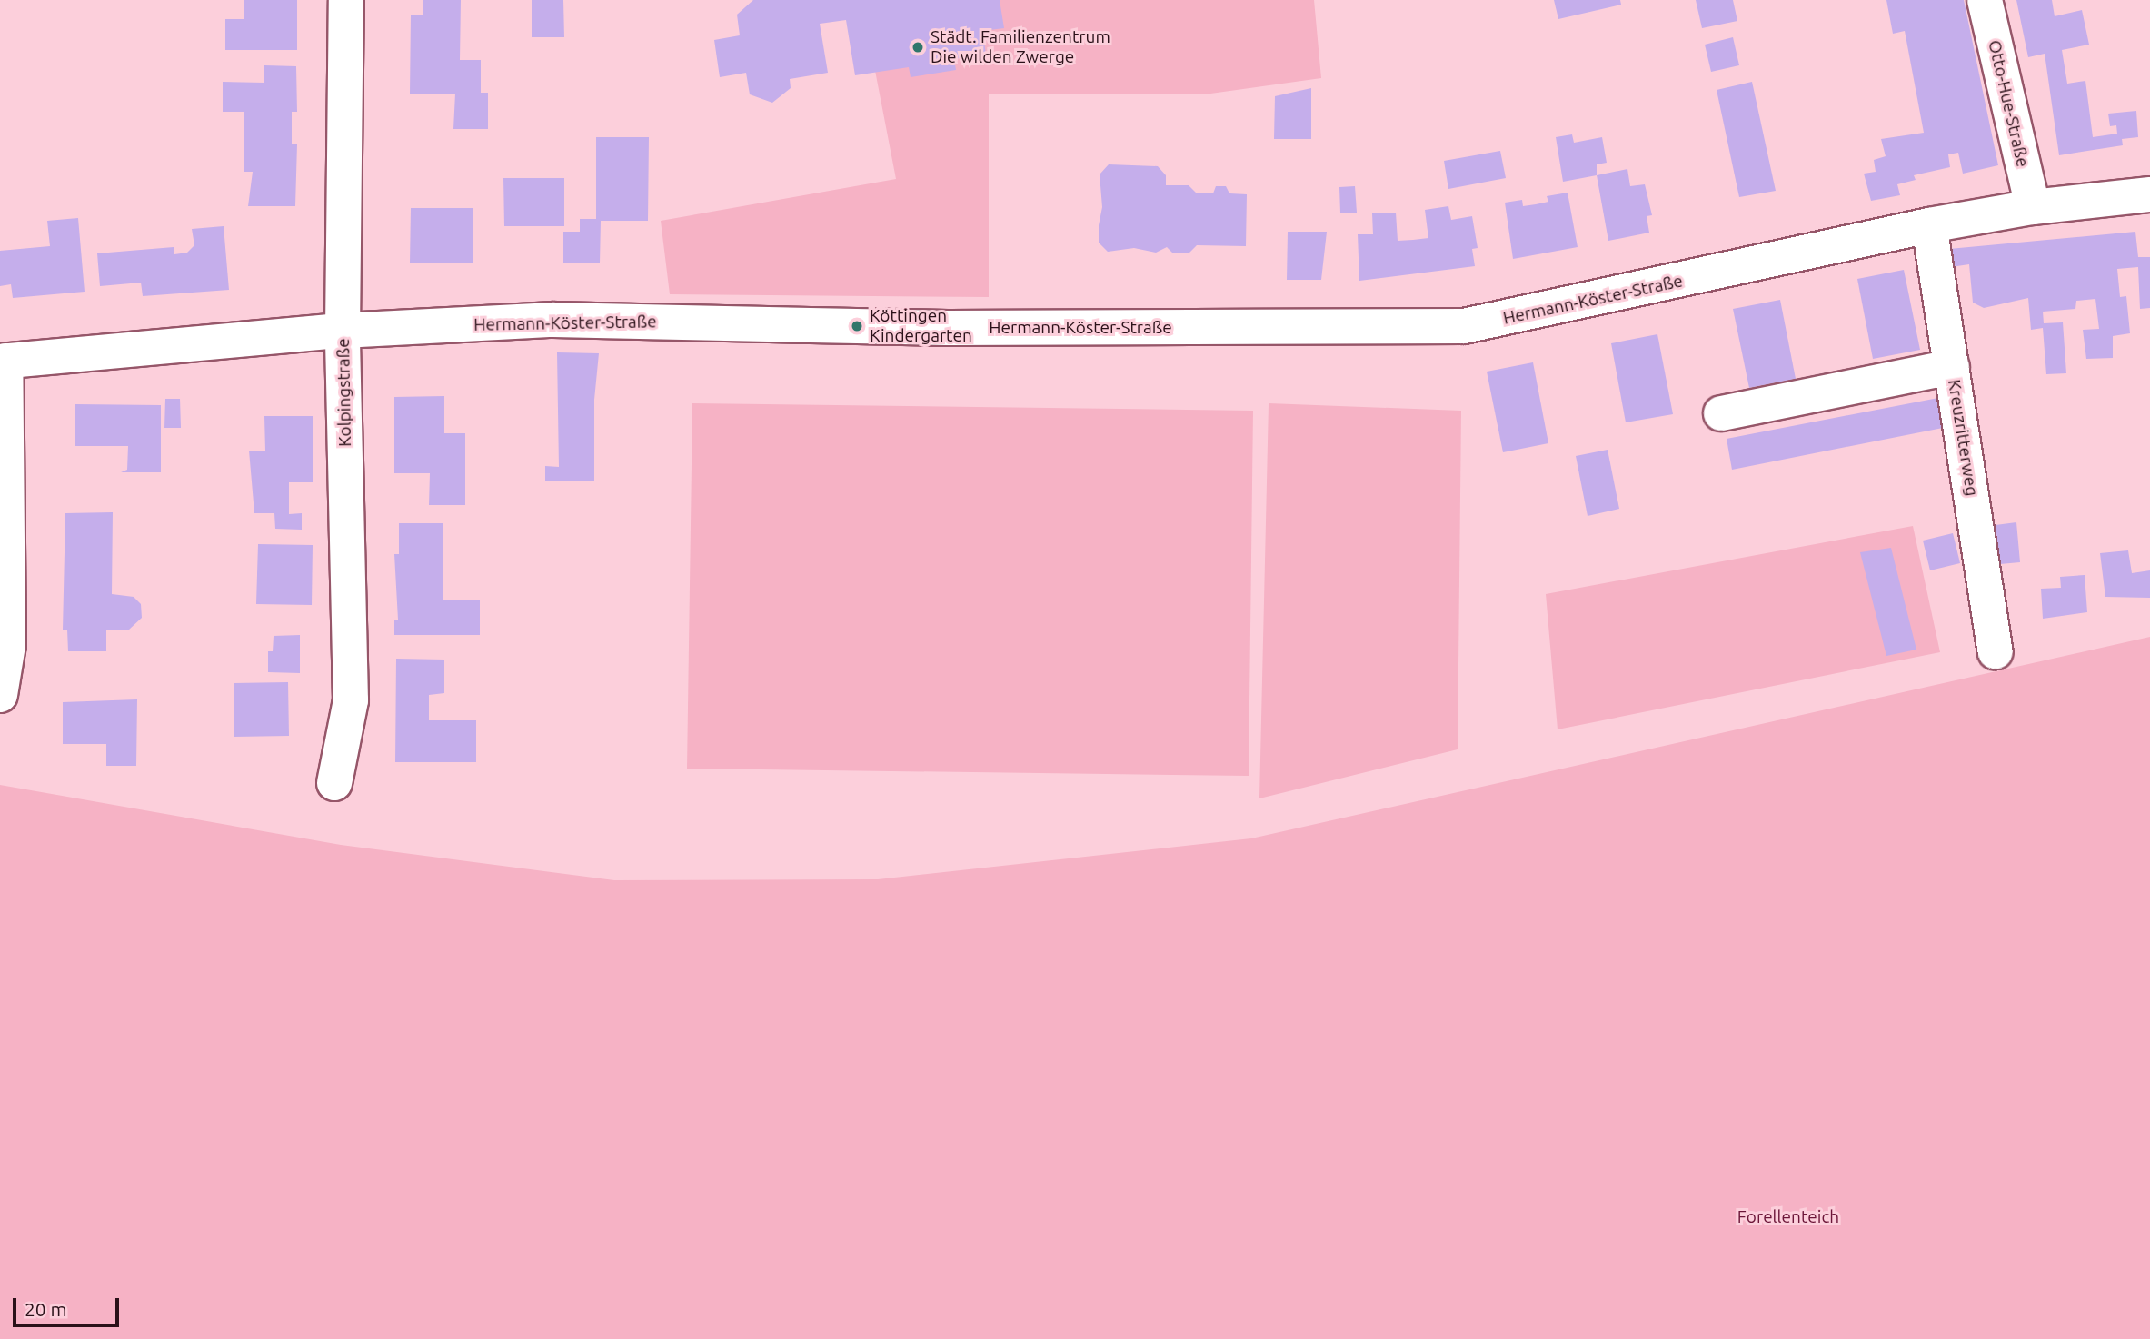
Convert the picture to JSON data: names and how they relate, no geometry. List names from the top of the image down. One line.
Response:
{"streets":{"street":["Otto-Hue-Straße","Hermann-Köster-Straße","Kolpingstraße","Kreuzritterweg"]},"crossings":[["Otto-Hue-Straße","Hermann-Köster-Straße"],["Hermann-Köster-Straße","Kolpingstraße"],["Hermann-Köster-Straße","Kreuzritterweg"]],"parks":["Forellenteich"],"places":["Städt. Familienzentrum Die wilden Zwerge","Köttingen Kindergarten"],"scale_bar":"20 m"}
